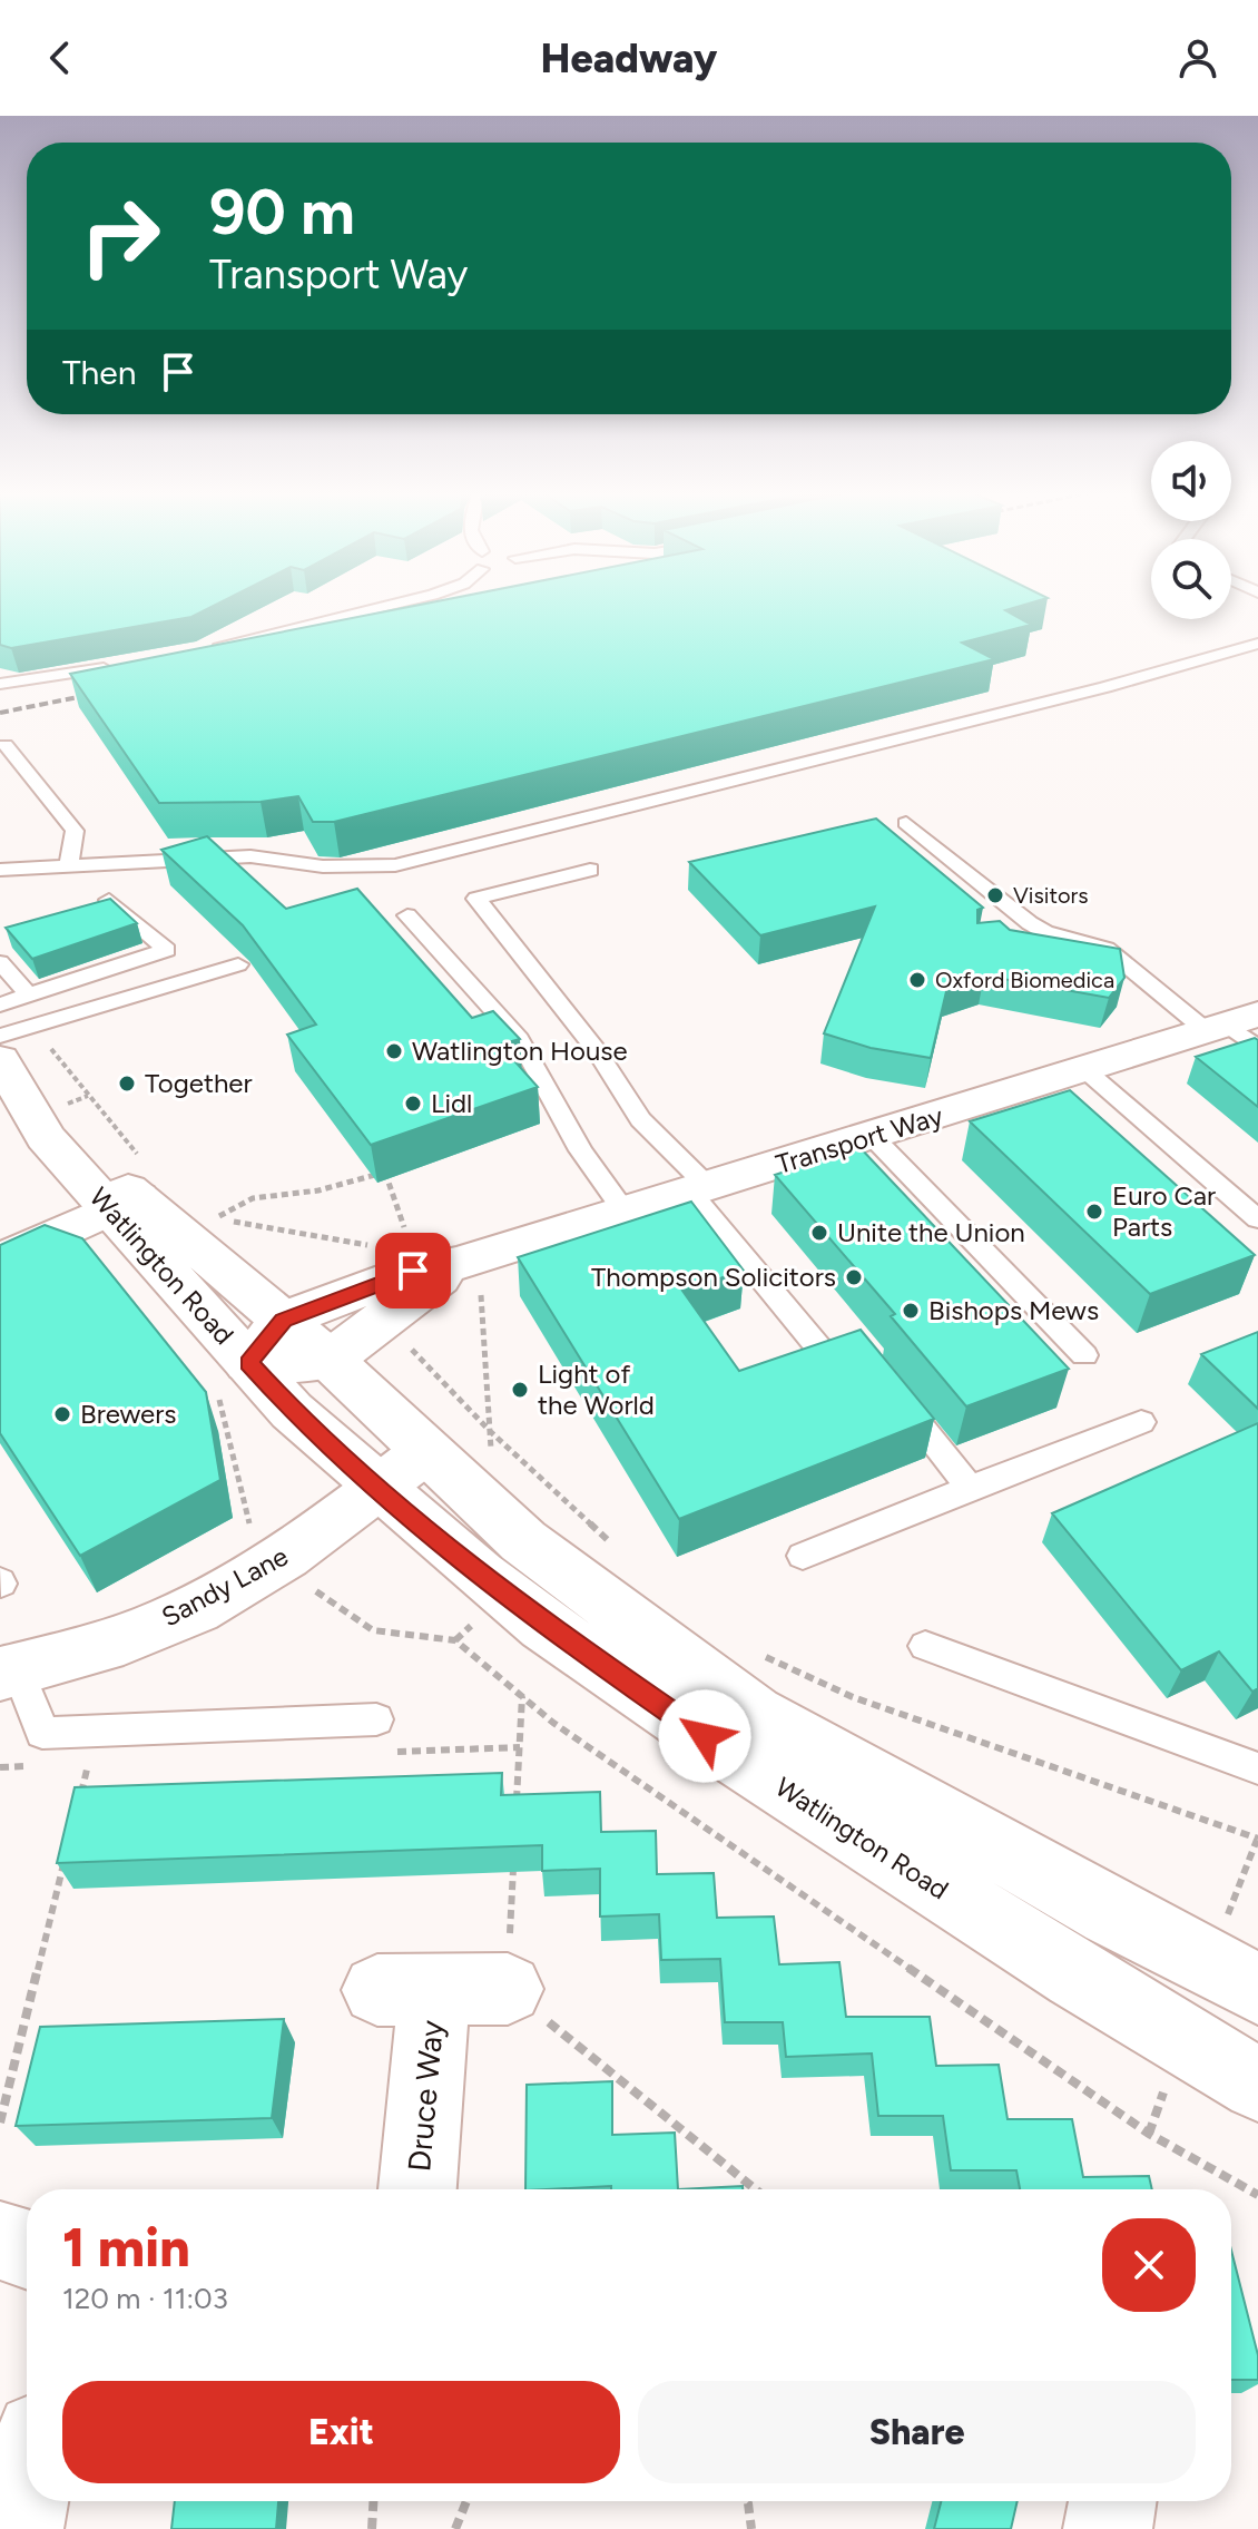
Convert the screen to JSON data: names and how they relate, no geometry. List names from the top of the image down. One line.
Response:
{"streets":{"main road":["Transport Way","Watlington Road","Sandy Lane","Druce Way"]},"crossings":[["Transport Way","Watlington Road"],["Watlington Road","Sandy Lane"]],"places":["Visitors","Oxford Biomedica","Watlington House","Together","Lidl","Euro Car Parts","Unite the Union","Thompson Solicitors","Bishops Mews","Light of the World","Brewers"],"page":{"header":"Headway","turn":["90 m","Transport Way"],"then":"Then","heading":["1 min","120 m · 11:03"],"buttons":["Exit","Share"]}}
